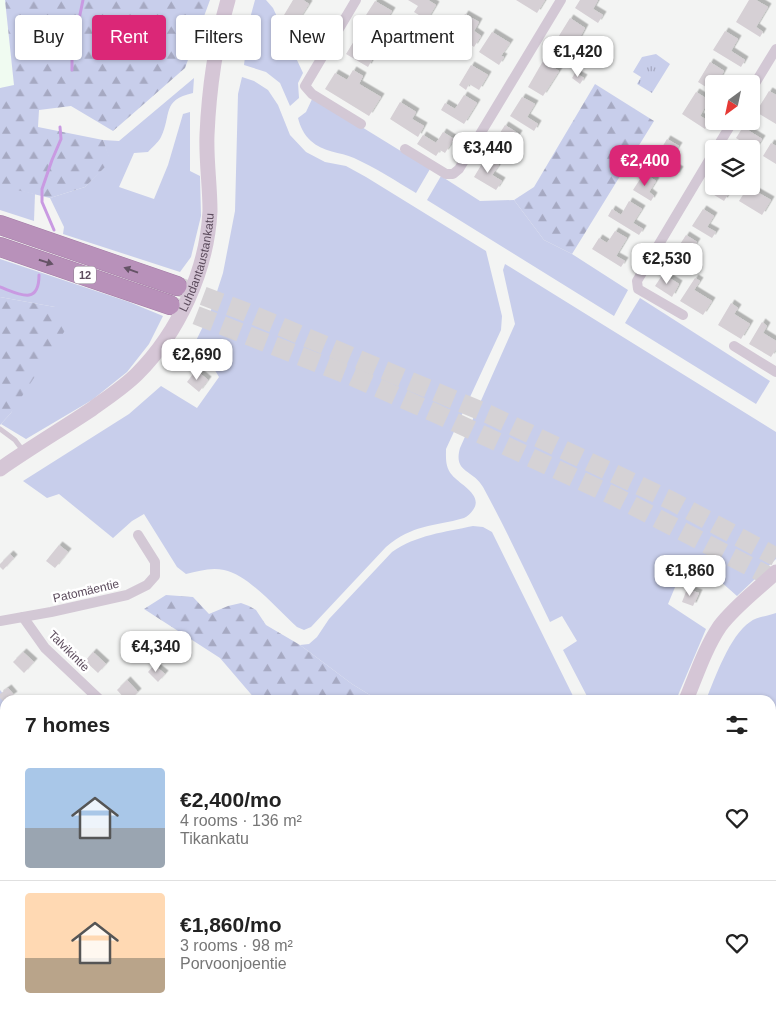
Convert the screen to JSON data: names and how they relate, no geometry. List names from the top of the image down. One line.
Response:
{"streets":{"highway":["12"],"street":["Luhdantaustankatu","Patomäentie","Talvikintie"]},"crossings":[["Patomäentie","Talvikintie"]],"north":"bottom left","page":{"chip":["Buy","Rent","Filters","New","Apartment"],"price":["€1,420","€3,440","€2,400","€2,530","€2,690","€1,860","€4,340"],"heading":"7 homes","list":[{"name":"€2,400/mo","note":"4 rooms · 136 m² · Tikankatu"},{"name":"€1,860/mo","note":"3 rooms · 98 m² · Porvoonjoentie"}]}}
